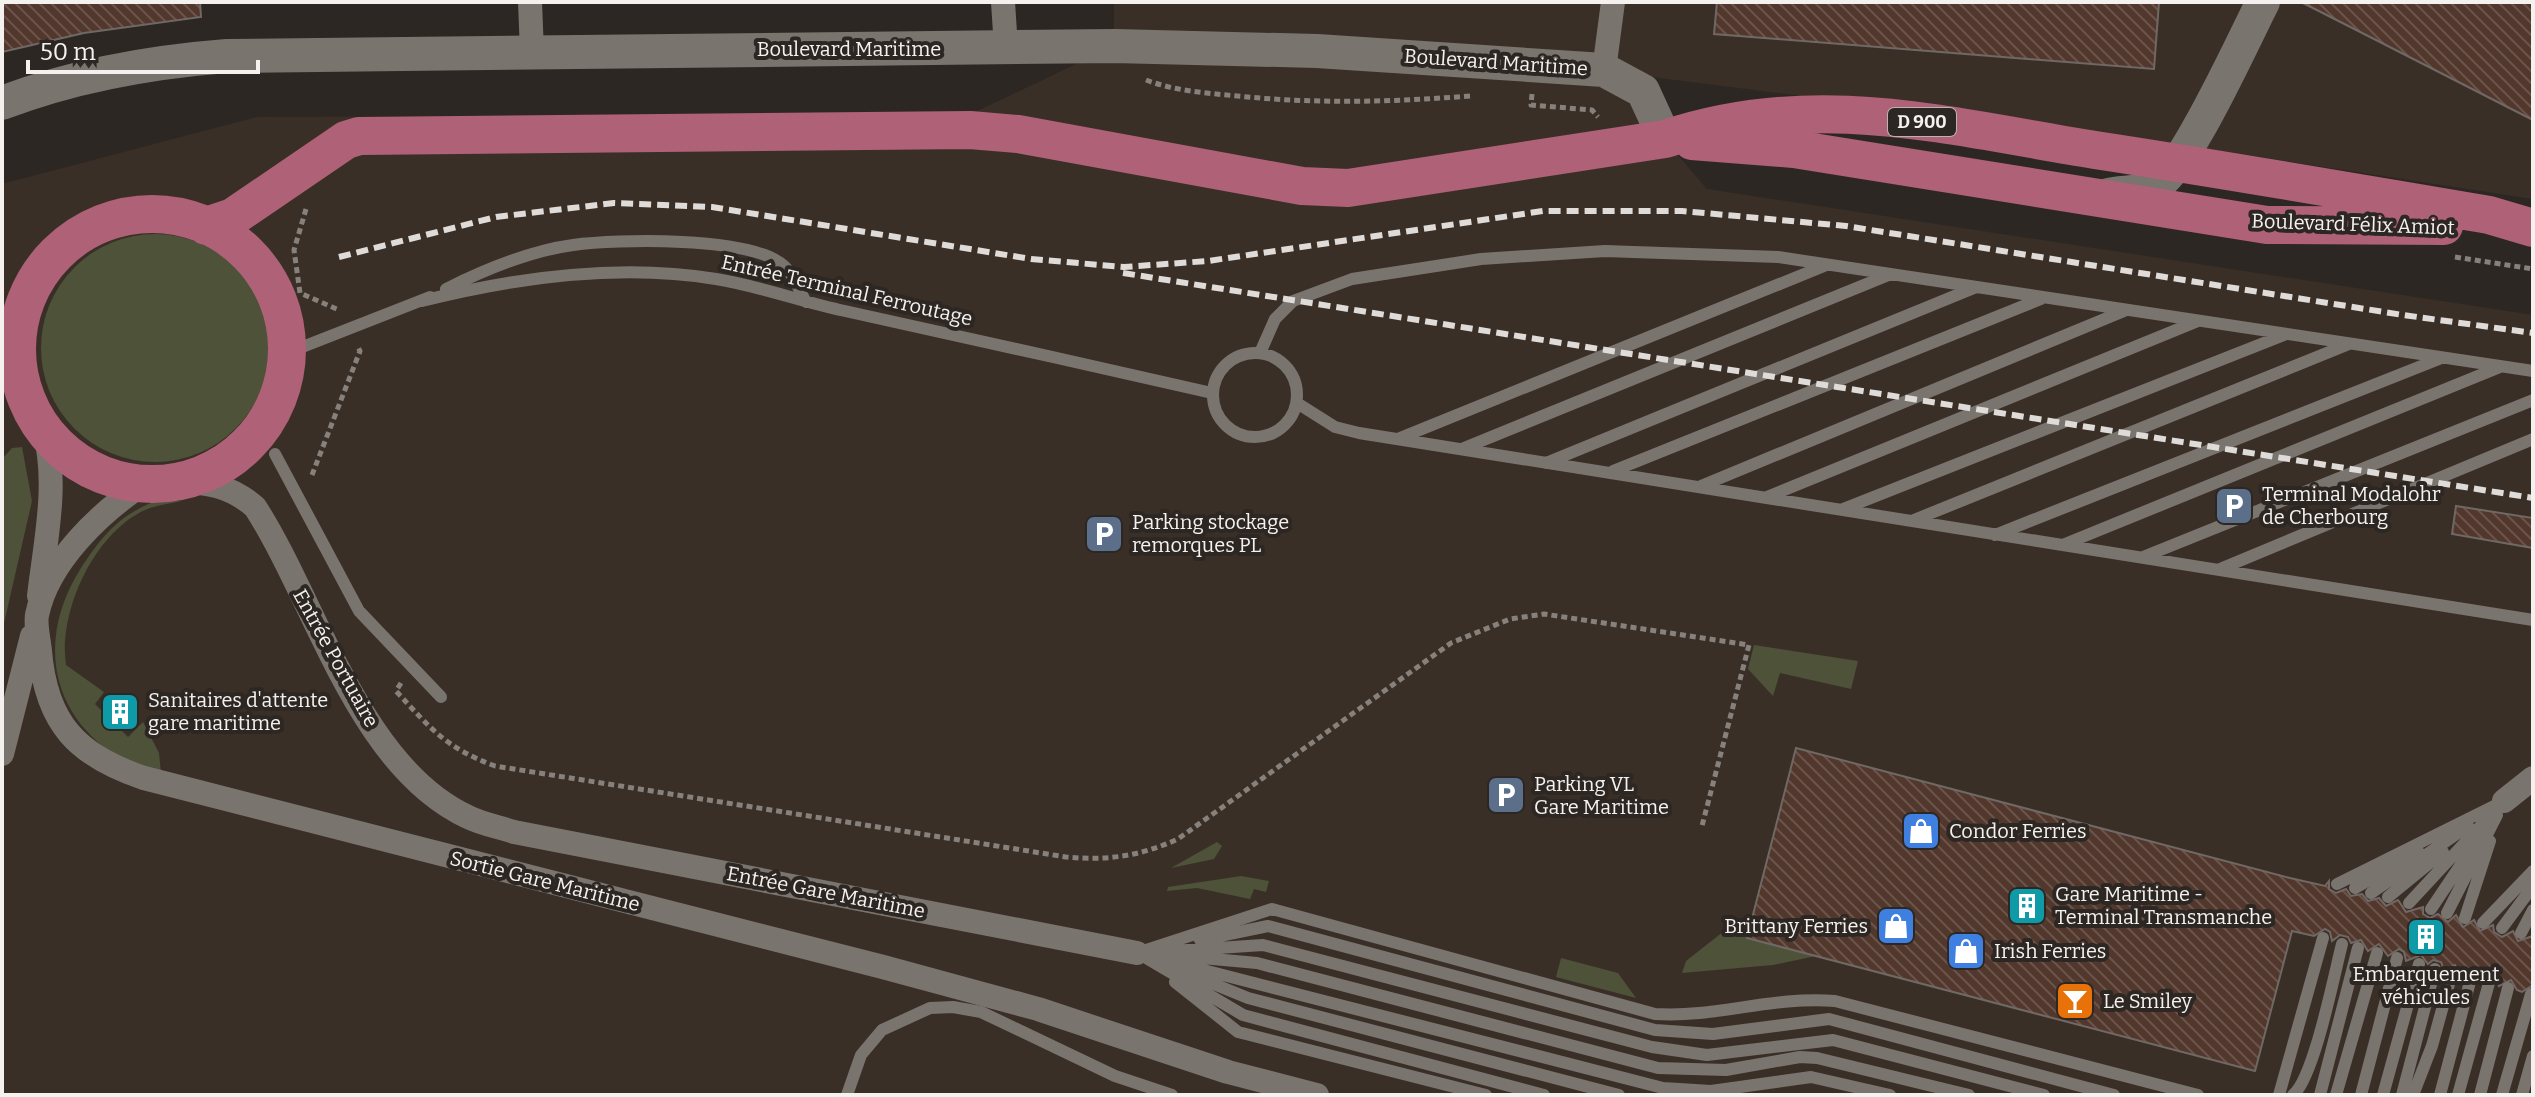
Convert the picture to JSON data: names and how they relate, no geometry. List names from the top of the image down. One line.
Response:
{"streets":{"main road":["D 900","Boulevard Félix Amiot"],"street":["Boulevard Maritime","Entrée Portuaire","Sortie Gare Maritime","Entrée Gare Maritime"],"lane":["Entrée Terminal Ferroutage"]},"crossings":[["Boulevard Maritime","D 900"],["D 900","Boulevard Félix Amiot"],["Entrée Portuaire","Entrée Gare Maritime"]],"places":{"parking":["Terminal Modalohr de Cherbourg","Parking stockage remorques PL","Parking VL Gare Maritime"],"building":["Sanitaires d'attente gare maritime","Gare Maritime - Terminal Transmanche","Embarquement véhicules"],"shop":["Condor Ferries","Brittany Ferries","Irish Ferries"],"bar":["Le Smiley"]},"scale_bar":"50 m"}
